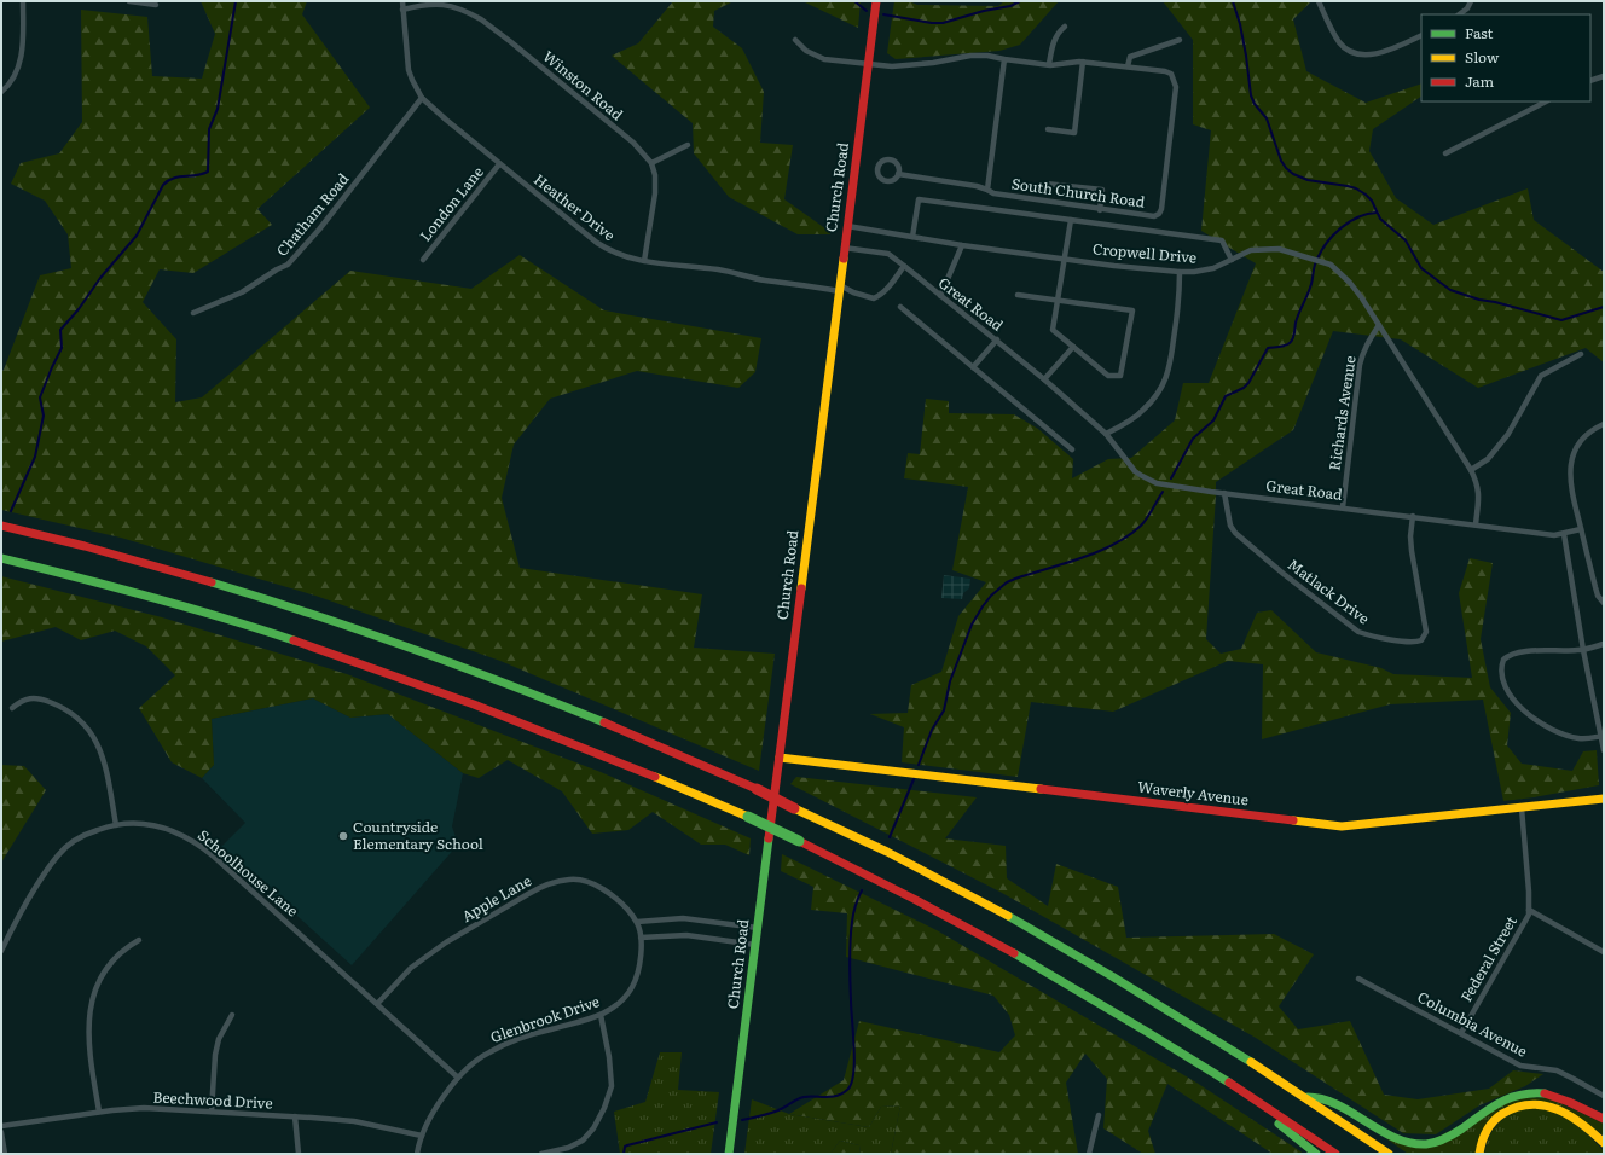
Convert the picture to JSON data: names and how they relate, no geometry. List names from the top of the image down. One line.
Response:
{"streets":{"main road":["Church Road","Waverly Avenue"],"street":["Winston Road","South Church Road","London Lane","Heather Drive","Chatham Road","Cropwell Drive","Great Road","Richards Avenue","Matlack Drive","Schoolhouse Lane","Apple Lane","Federal Street","Glenbrook Drive","Columbia Avenue","Beechwood Drive"]},"crossings":[["Winston Road","Heather Drive"],["Church Road","South Church Road"],["Church Road","Heather Drive"],["Church Road","Cropwell Drive"],["Church Road","Great Road"],["Church Road","Waverly Avenue"],["London Lane","Heather Drive"],["Heather Drive","Chatham Road"],["Cropwell Drive","Great Road"],["Cropwell Drive","Richards Avenue"],["Great Road","Richards Avenue"],["Great Road","Matlack Drive"],["Waverly Avenue","Federal Street"],["Schoolhouse Lane","Apple Lane"],["Schoolhouse Lane","Glenbrook Drive"],["Apple Lane","Glenbrook Drive"],["Federal Street","Columbia Avenue"],["Glenbrook Drive","Beechwood Drive"]],"places":["Countryside Elementary School"],"legend":["Fast","Slow","Jam"]}
